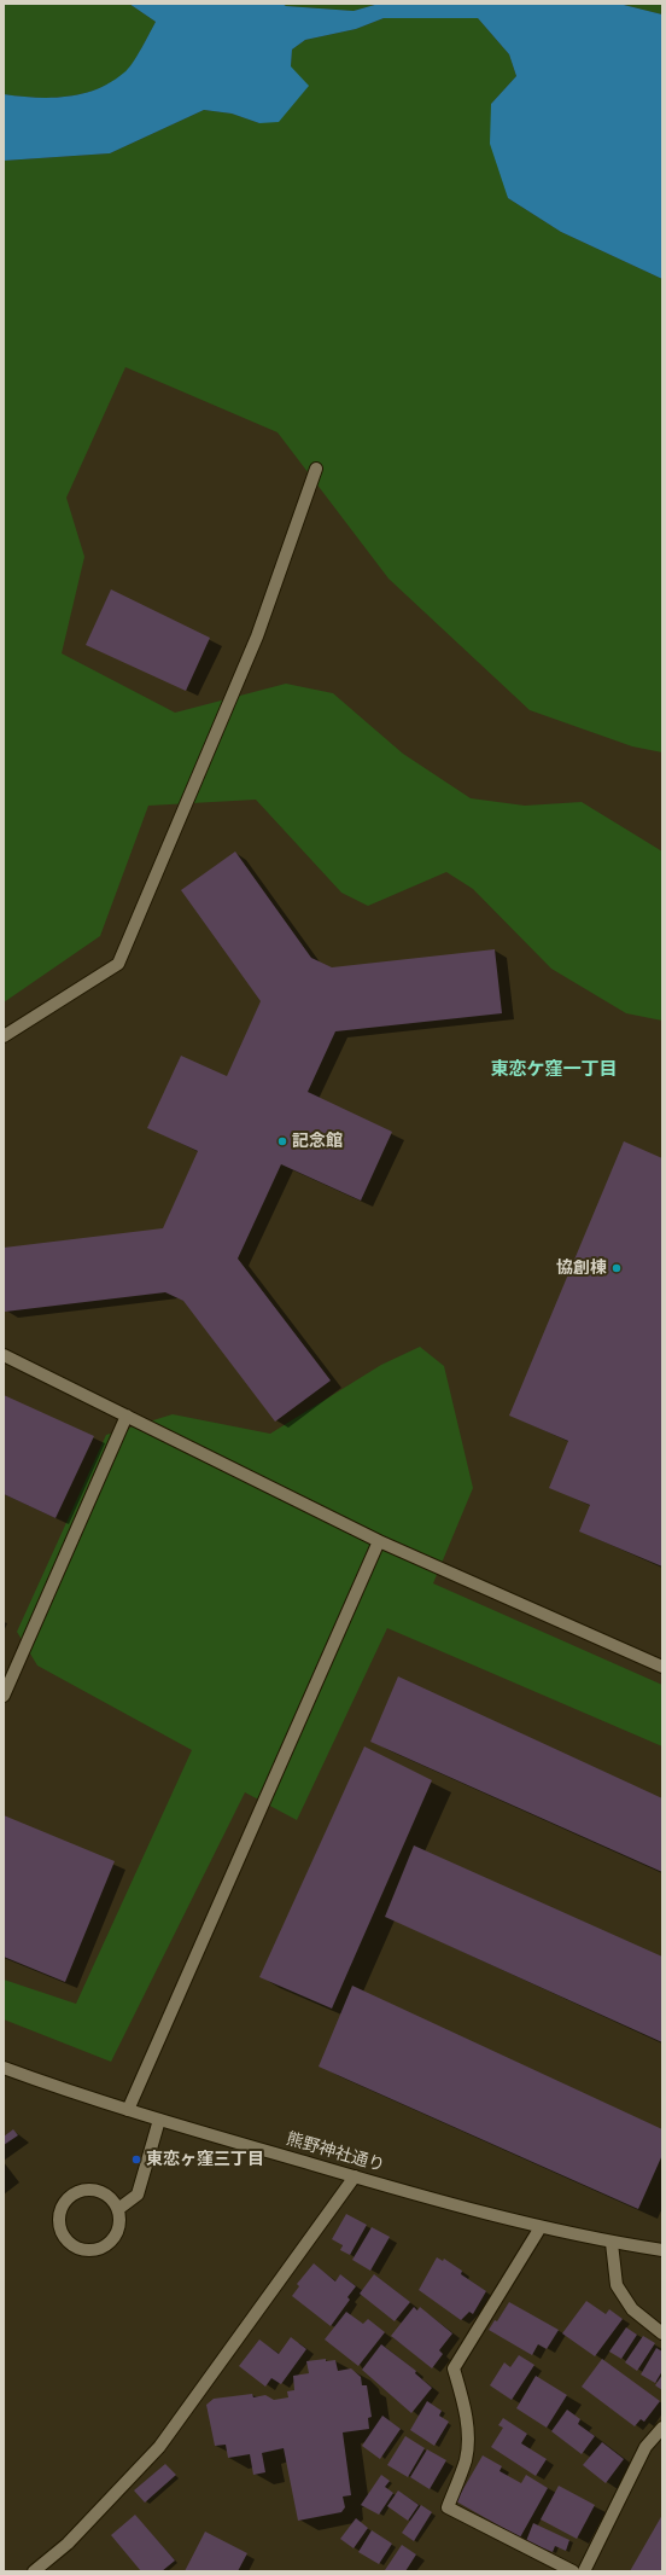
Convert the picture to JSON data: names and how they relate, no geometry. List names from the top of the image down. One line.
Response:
{"streets":{"main road":["熊野神社通り"]},"districts":["東恋ケ窪一丁目"],"places":["記念館","協創棟","東恋ヶ窪三丁目"]}
